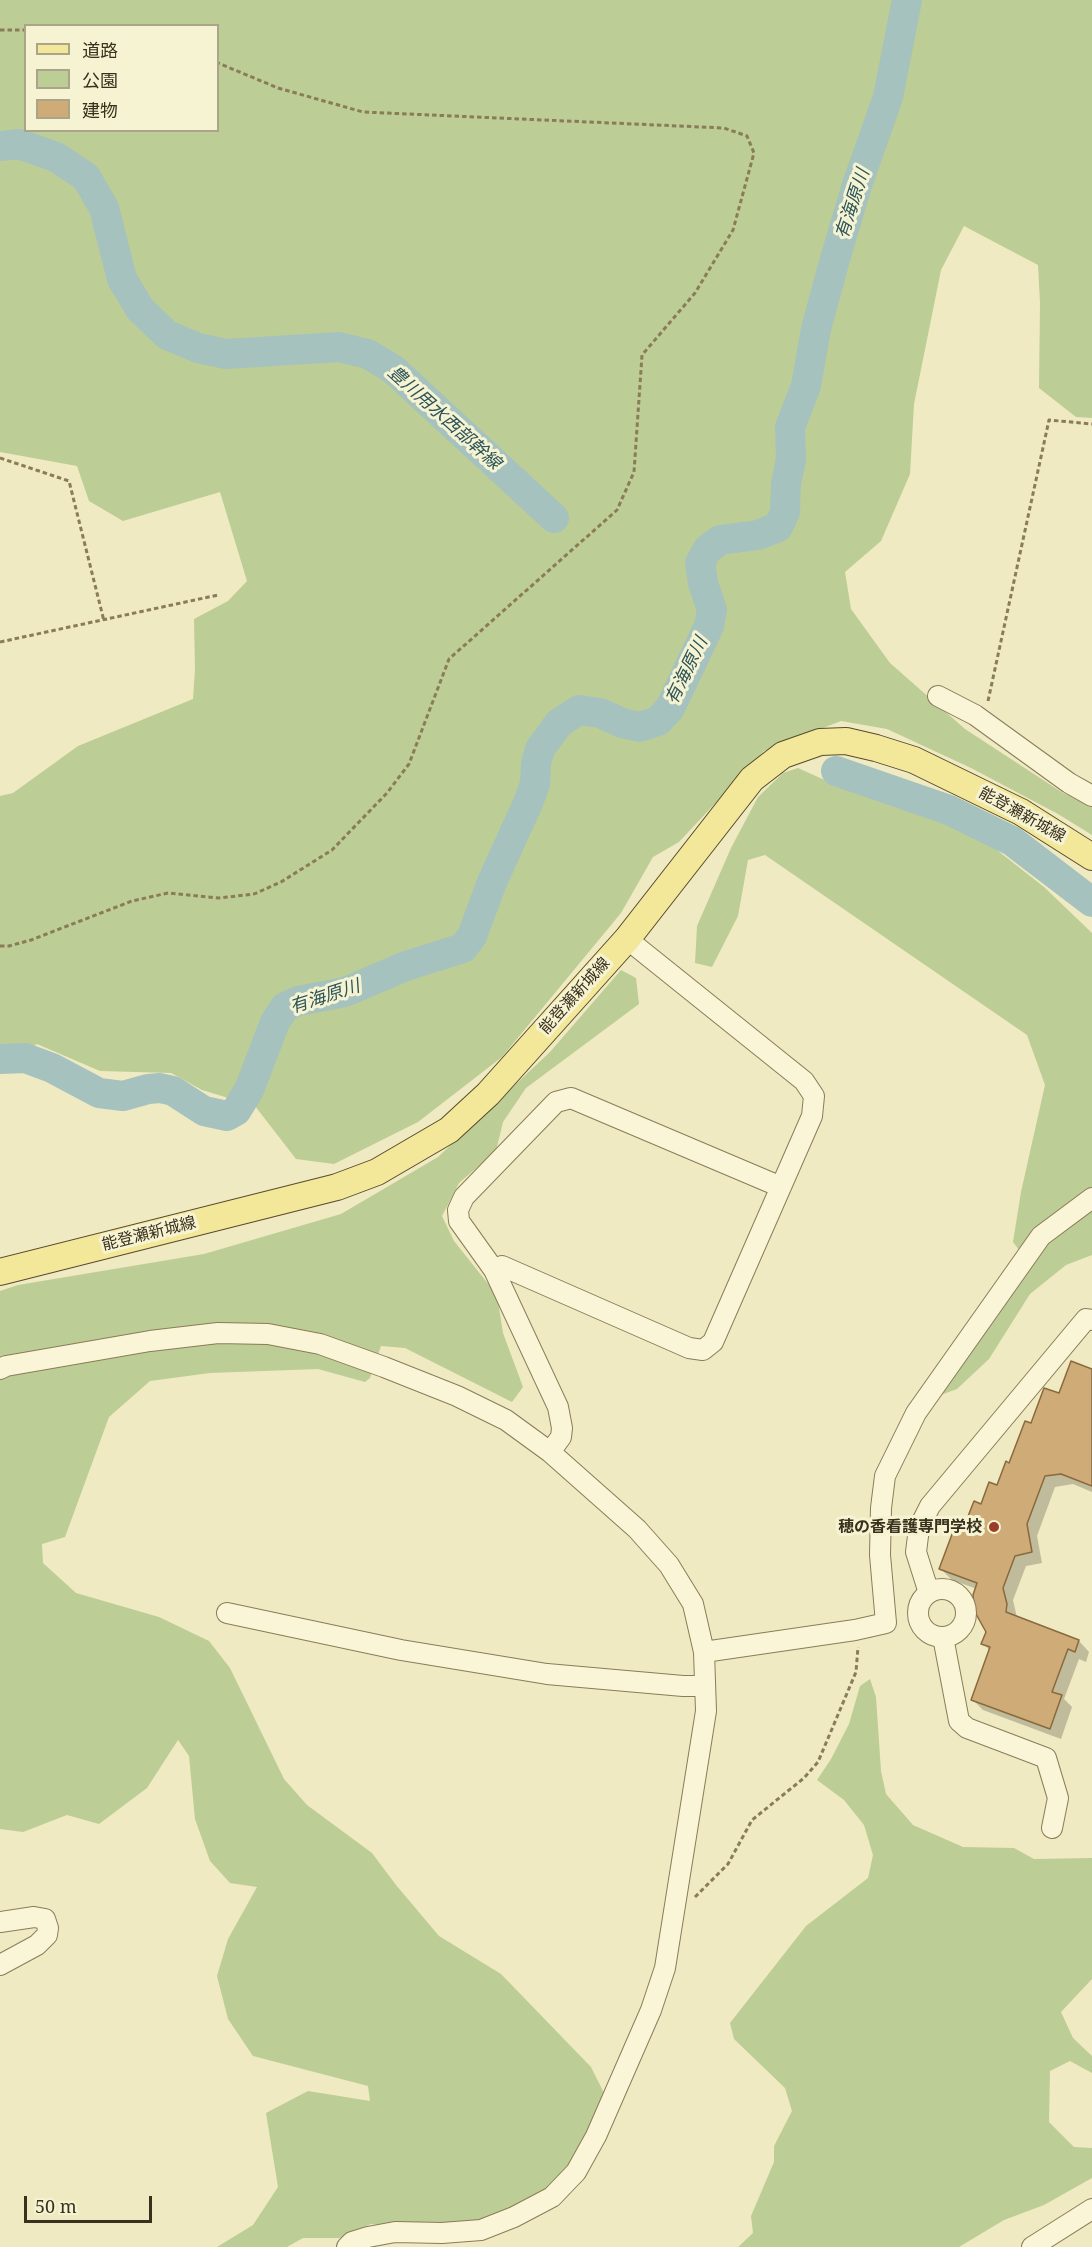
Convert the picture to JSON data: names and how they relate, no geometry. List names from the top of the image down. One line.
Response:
{"streets":{"main road":["能登瀬新城線"]},"water":["有海原川","豊川用水西部幹線"],"places":["穂の香看護専門学校"],"legend":["道路","公園","建物"],"scale_bar":"50 m"}
